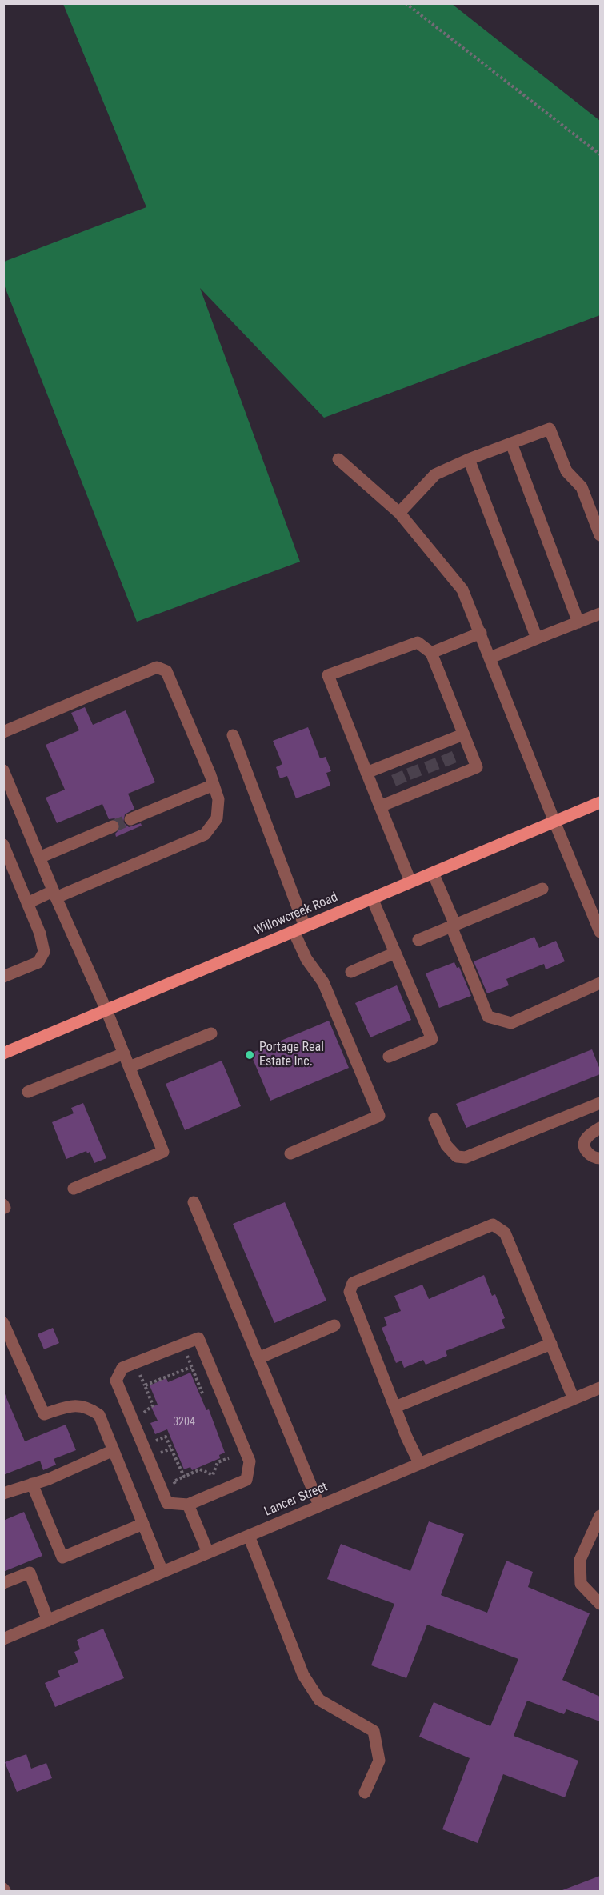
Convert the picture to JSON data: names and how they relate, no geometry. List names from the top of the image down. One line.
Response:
{"streets":{"main road":["Willowcreek Road"],"street":["Lancer Street"]},"places":["Portage Real Estate Inc."],"house_numbers":["3204"]}
